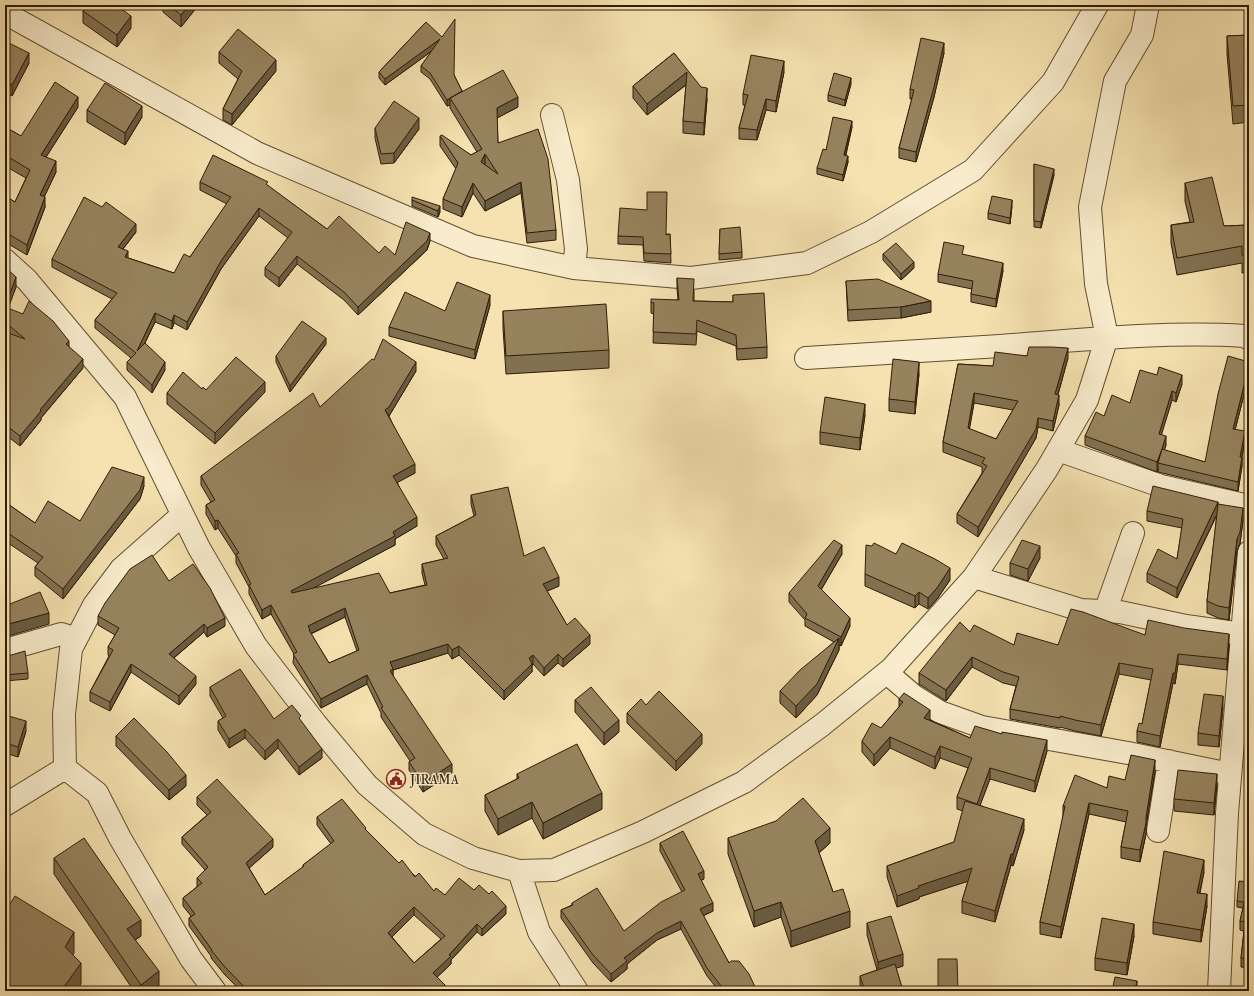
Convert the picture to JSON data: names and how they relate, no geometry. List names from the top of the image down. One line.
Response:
{"places":{"public building":["JIRAMA"]}}
